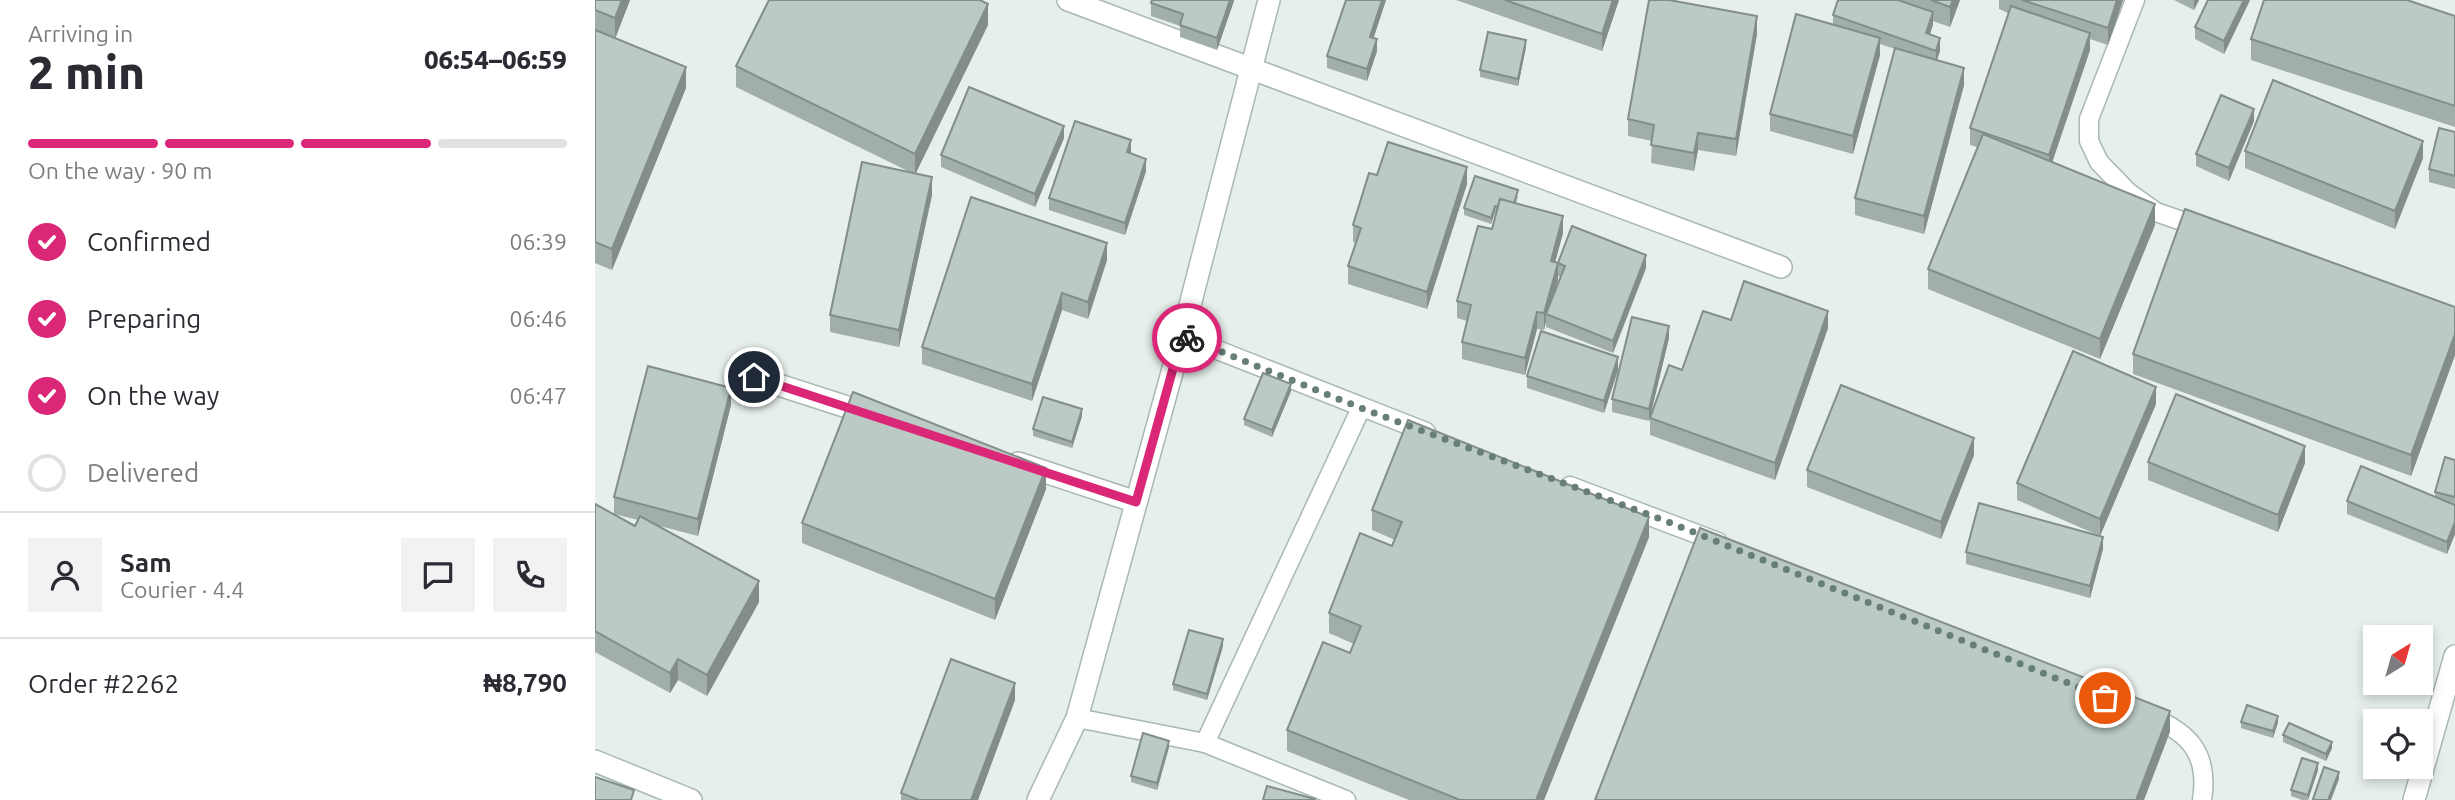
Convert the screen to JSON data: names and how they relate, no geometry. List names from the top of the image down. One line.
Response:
{"north":"top right","page":{"heading":["2 min","Arriving in","06:54–06:59"],"panel":["Sam","Courier · 4.4","Order #2262","₦8,790"],"bar":"On the way · 90 m","list":[["Confirmed","06:39"],["Preparing","06:46"],["On the way","06:47"],"Delivered"]}}
